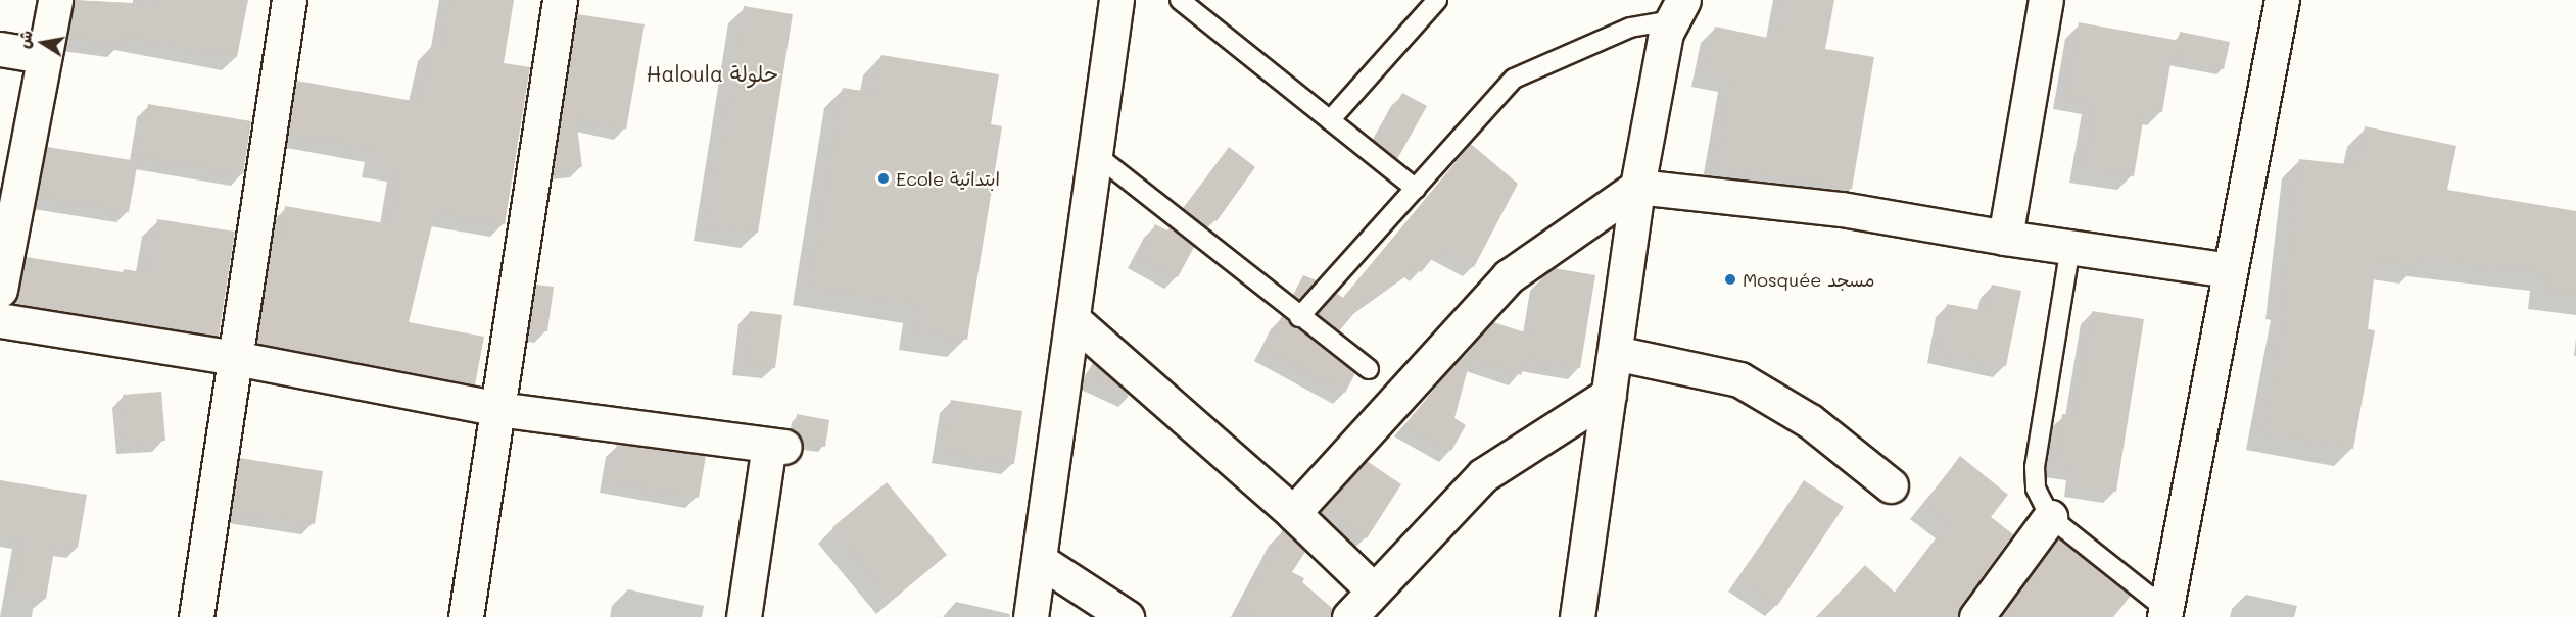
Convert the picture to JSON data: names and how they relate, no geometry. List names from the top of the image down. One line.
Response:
{"districts":["Haloula حلولة"],"places":["Ecole ابتدائية","Mosquée مسجد"],"north":"left"}
